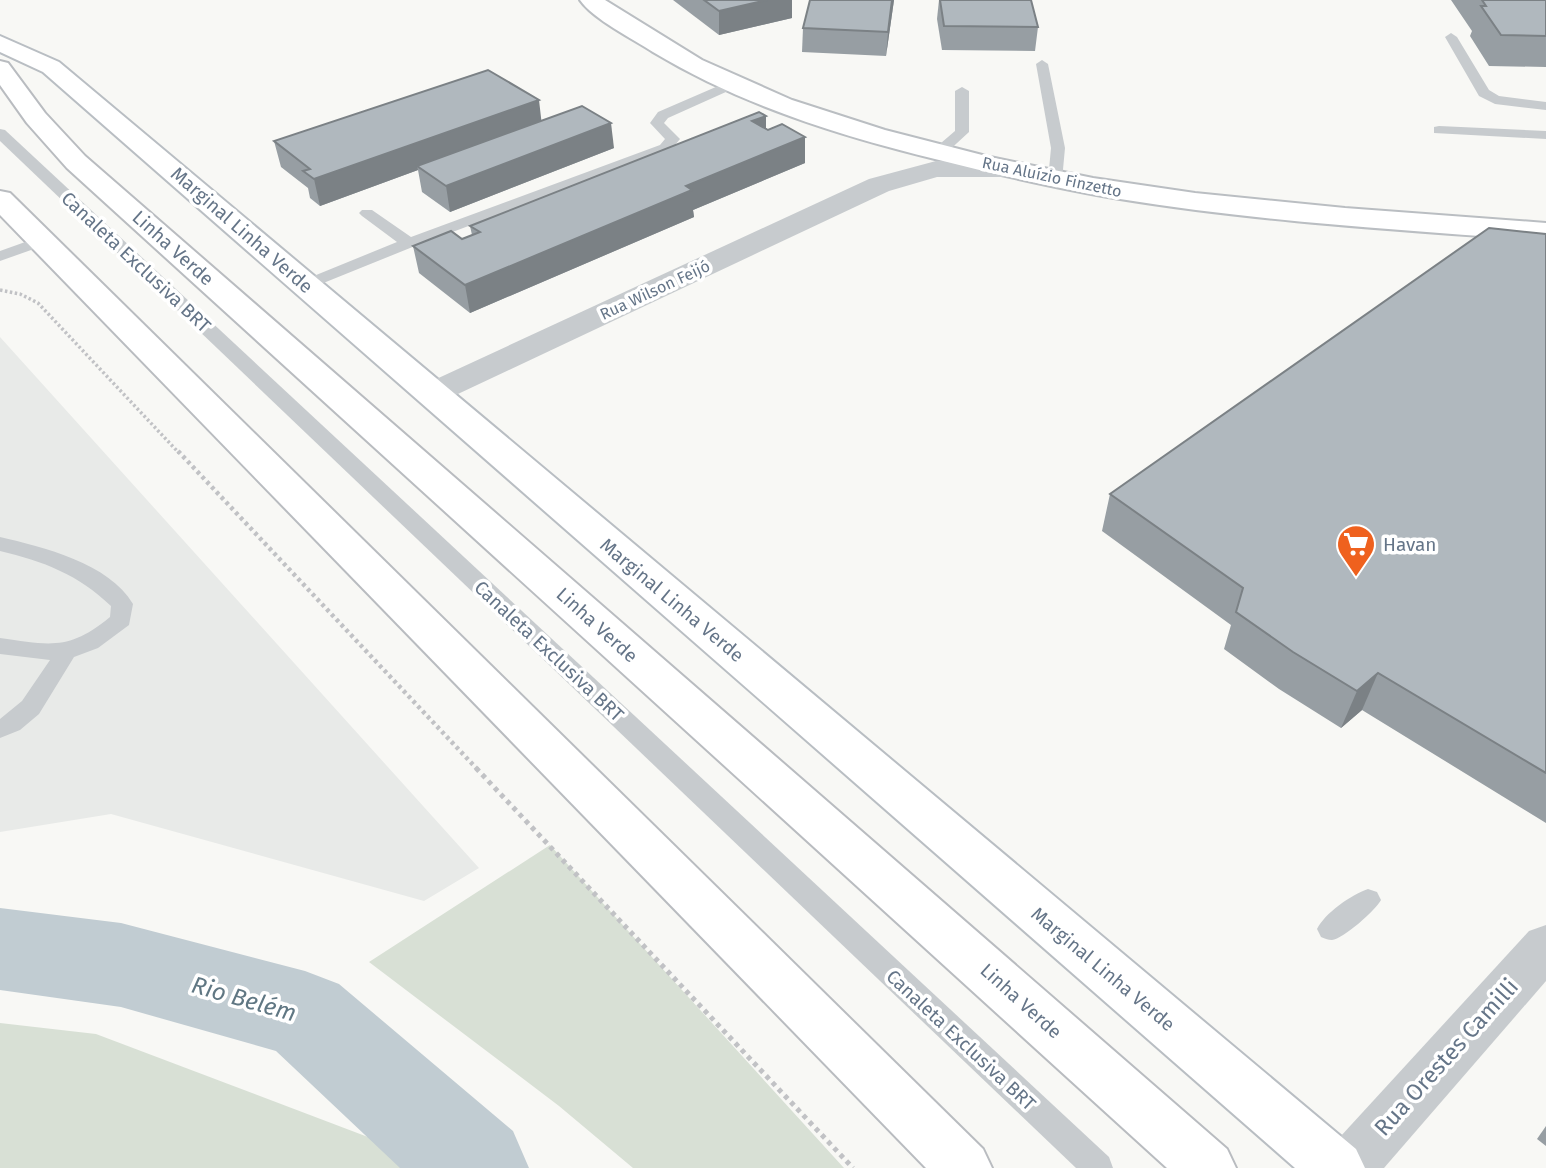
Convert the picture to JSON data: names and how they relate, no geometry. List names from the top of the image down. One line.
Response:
{"streets":{"main road":["Rua Aluízio Finzetto","Marginal Linha Verde","Linha Verde"],"street":["Rua Wilson Feijó","Rua Orestes Camilli"],"lane":["Canaleta Exclusiva BRT"]},"crossings":[["Rua Aluízio Finzetto","Rua Wilson Feijó"],["Marginal Linha Verde","Rua Wilson Feijó"]],"water":["Rio Belém"],"places":{"supermarket":["Havan"]}}
